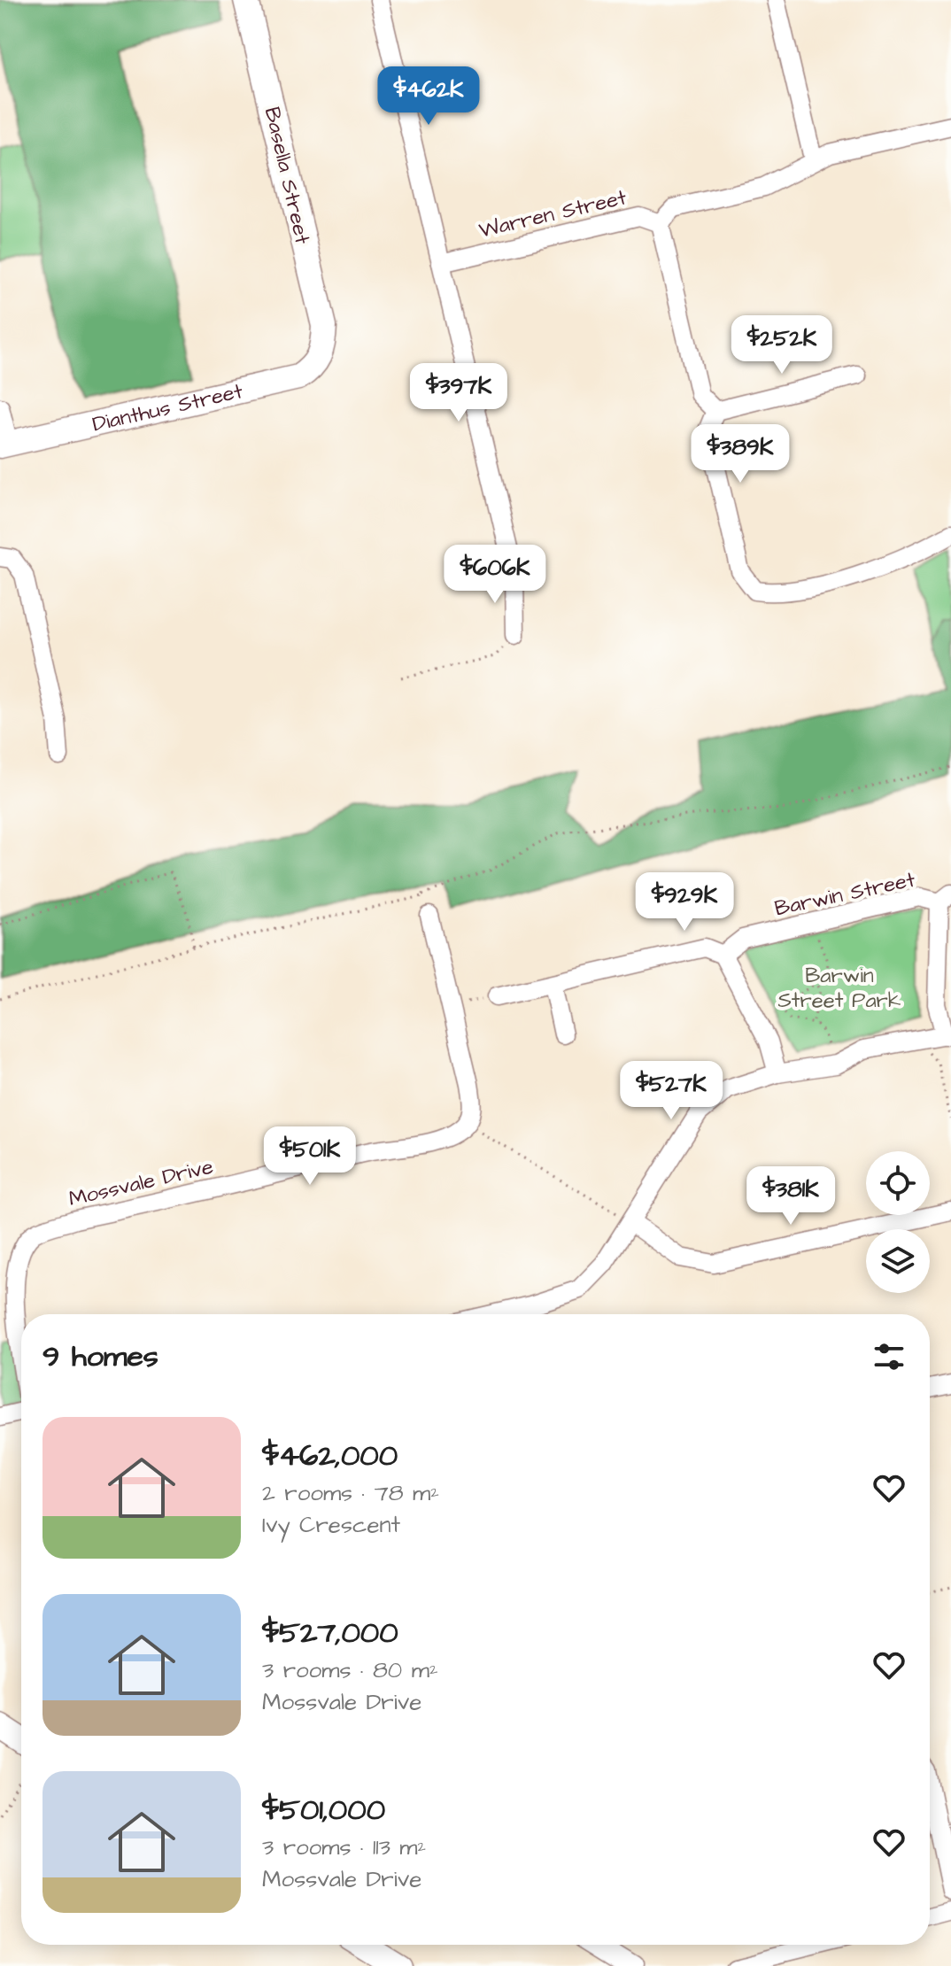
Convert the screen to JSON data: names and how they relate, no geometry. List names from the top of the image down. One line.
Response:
{"streets":{"street":["Basella Street","Warren Street","Dianthus Street","Barwin Street","Mossvale Drive"]},"crossings":[["Basella Street","Dianthus Street"]],"parks":["Barwin Street Park"],"page":{"price":["$462K","$252K","$397K","$389K","$606K","$929K","$527K","$501K","$381K"],"heading":"9 homes","list":[{"name":"$462,000","note":"2 rooms · 78 m² · Ivy Crescent"},{"name":"$527,000","note":"3 rooms · 80 m² · Mossvale Drive"},{"name":"$501,000","note":"3 rooms · 113 m² · Mossvale Drive"}]}}
